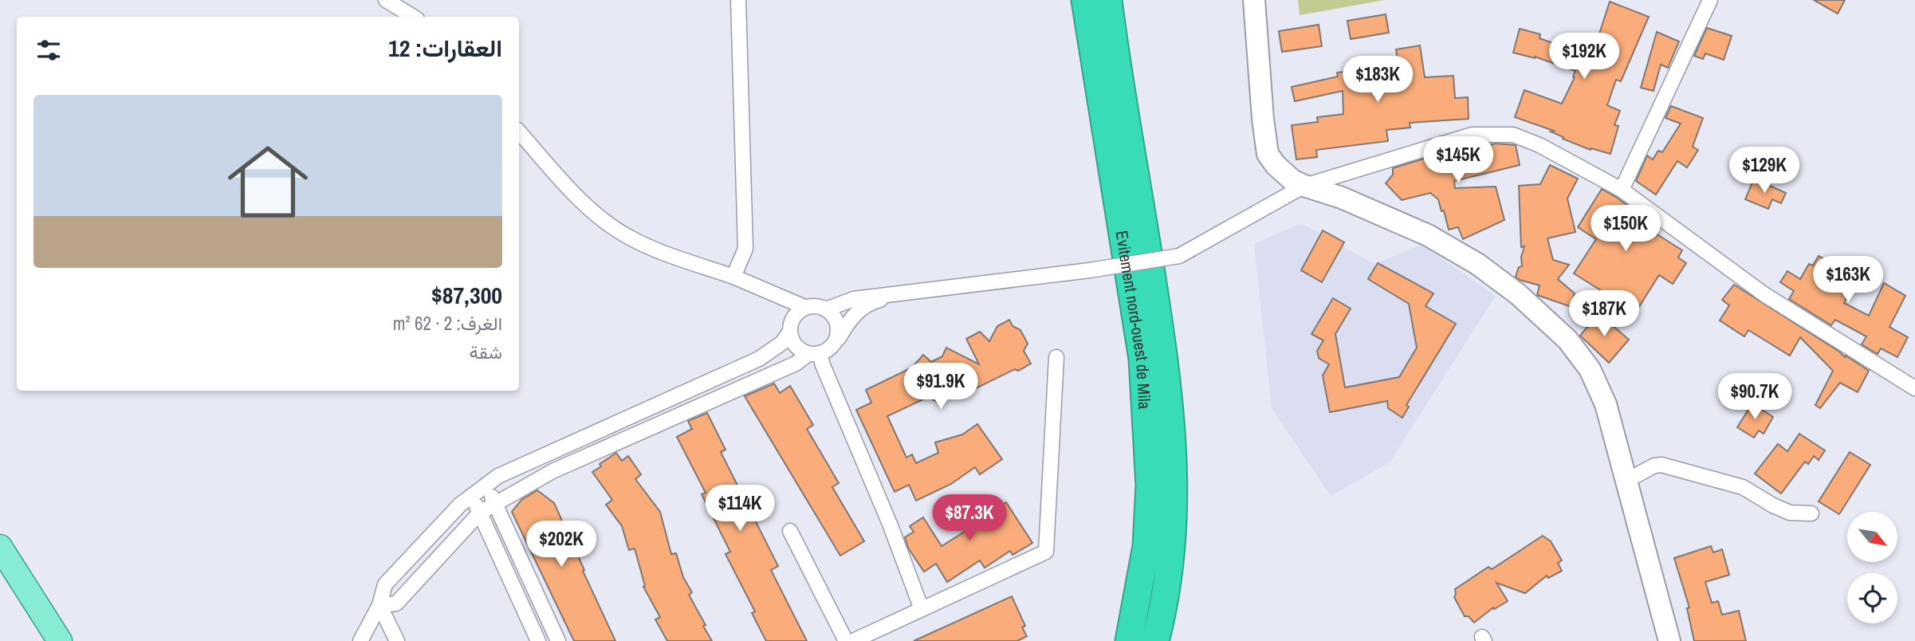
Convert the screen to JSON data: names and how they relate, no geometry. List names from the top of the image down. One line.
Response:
{"streets":{"highway":["Evitement nord-ouest de Mila"]},"north":"bottom right","page":{"heading":"العقارات: 12","price":["$192K","$183K","$145K","$129K","$150K","$163K","$187K","$91.9K","$90.7K","$114K","$87.3K","$202K"],"list":[{"name":"$87,300","note":"الغرف: 2 · 62 m² · شقة"}]}}
